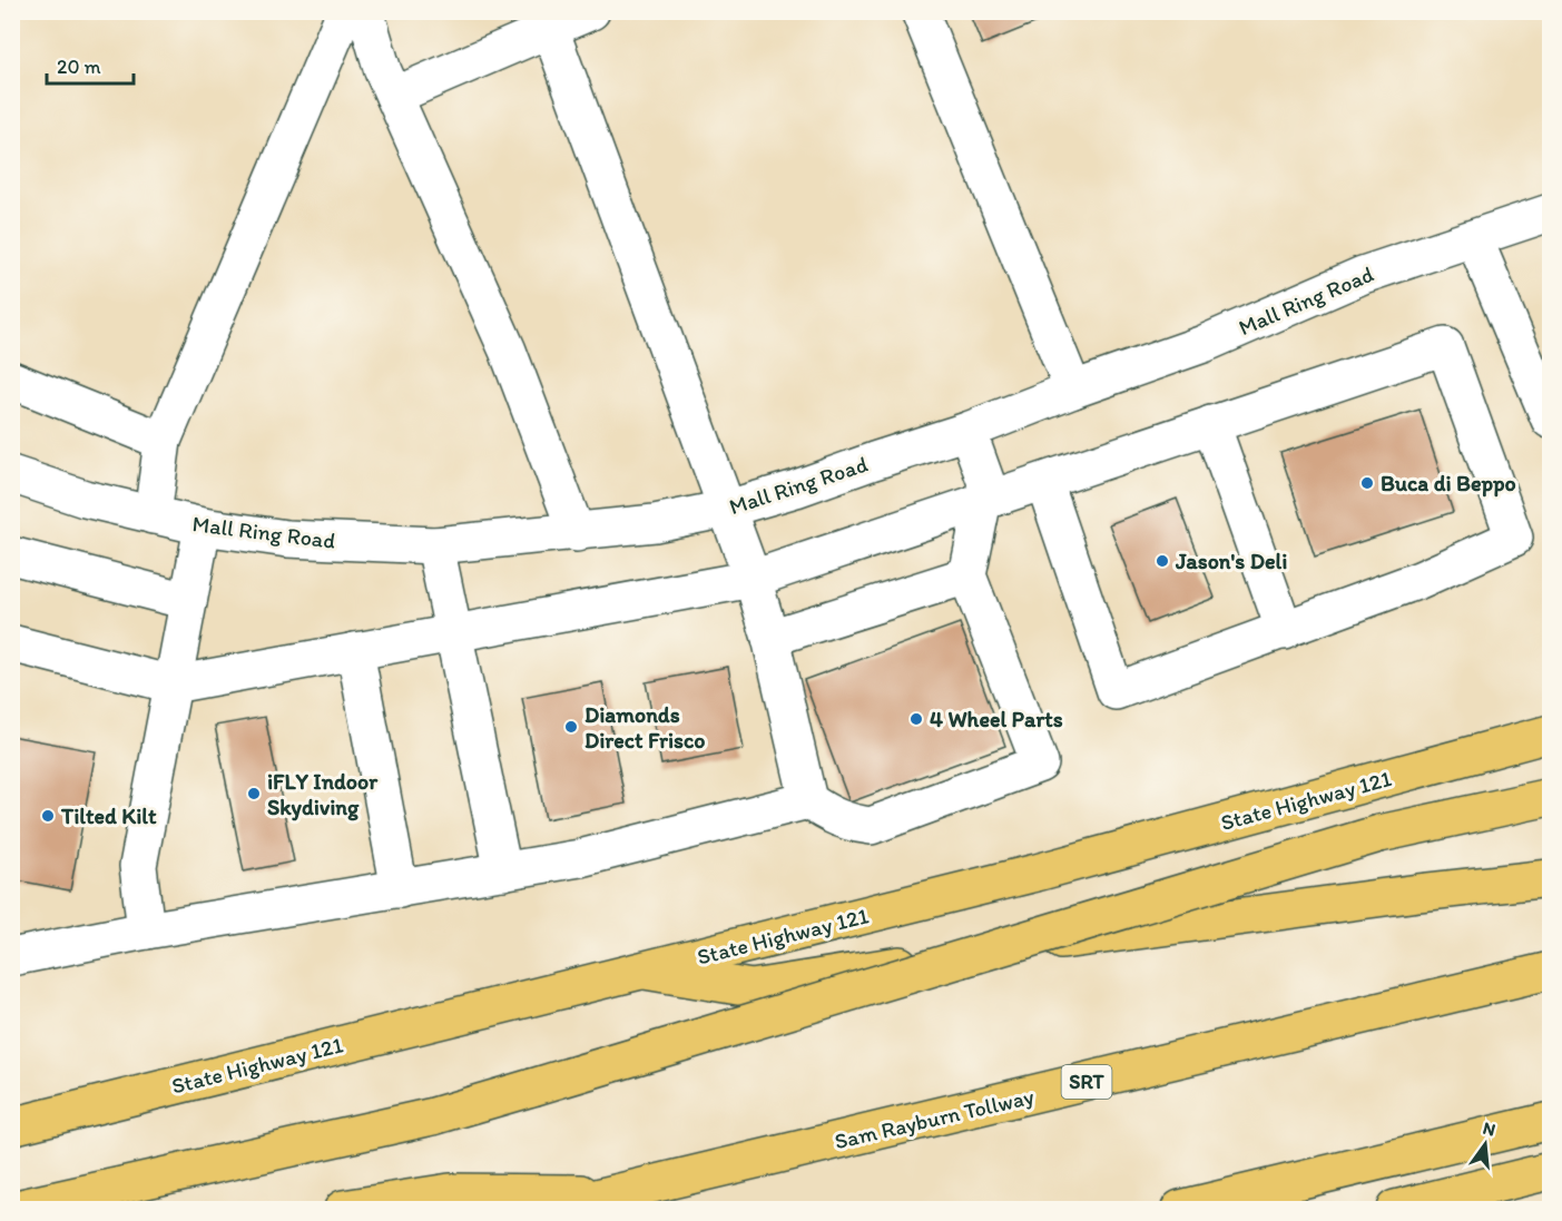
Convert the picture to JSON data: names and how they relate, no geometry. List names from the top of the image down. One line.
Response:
{"streets":{"main road":["State Highway 121","SRT","Sam Rayburn Tollway"],"street":["Mall Ring Road"]},"places":["Buca di Beppo","Jason's Deli","4 Wheel Parts","Diamonds Direct Frisco","iFLY Indoor Skydiving","Tilted Kilt"],"scale_bar":"20 m","north":"top"}
